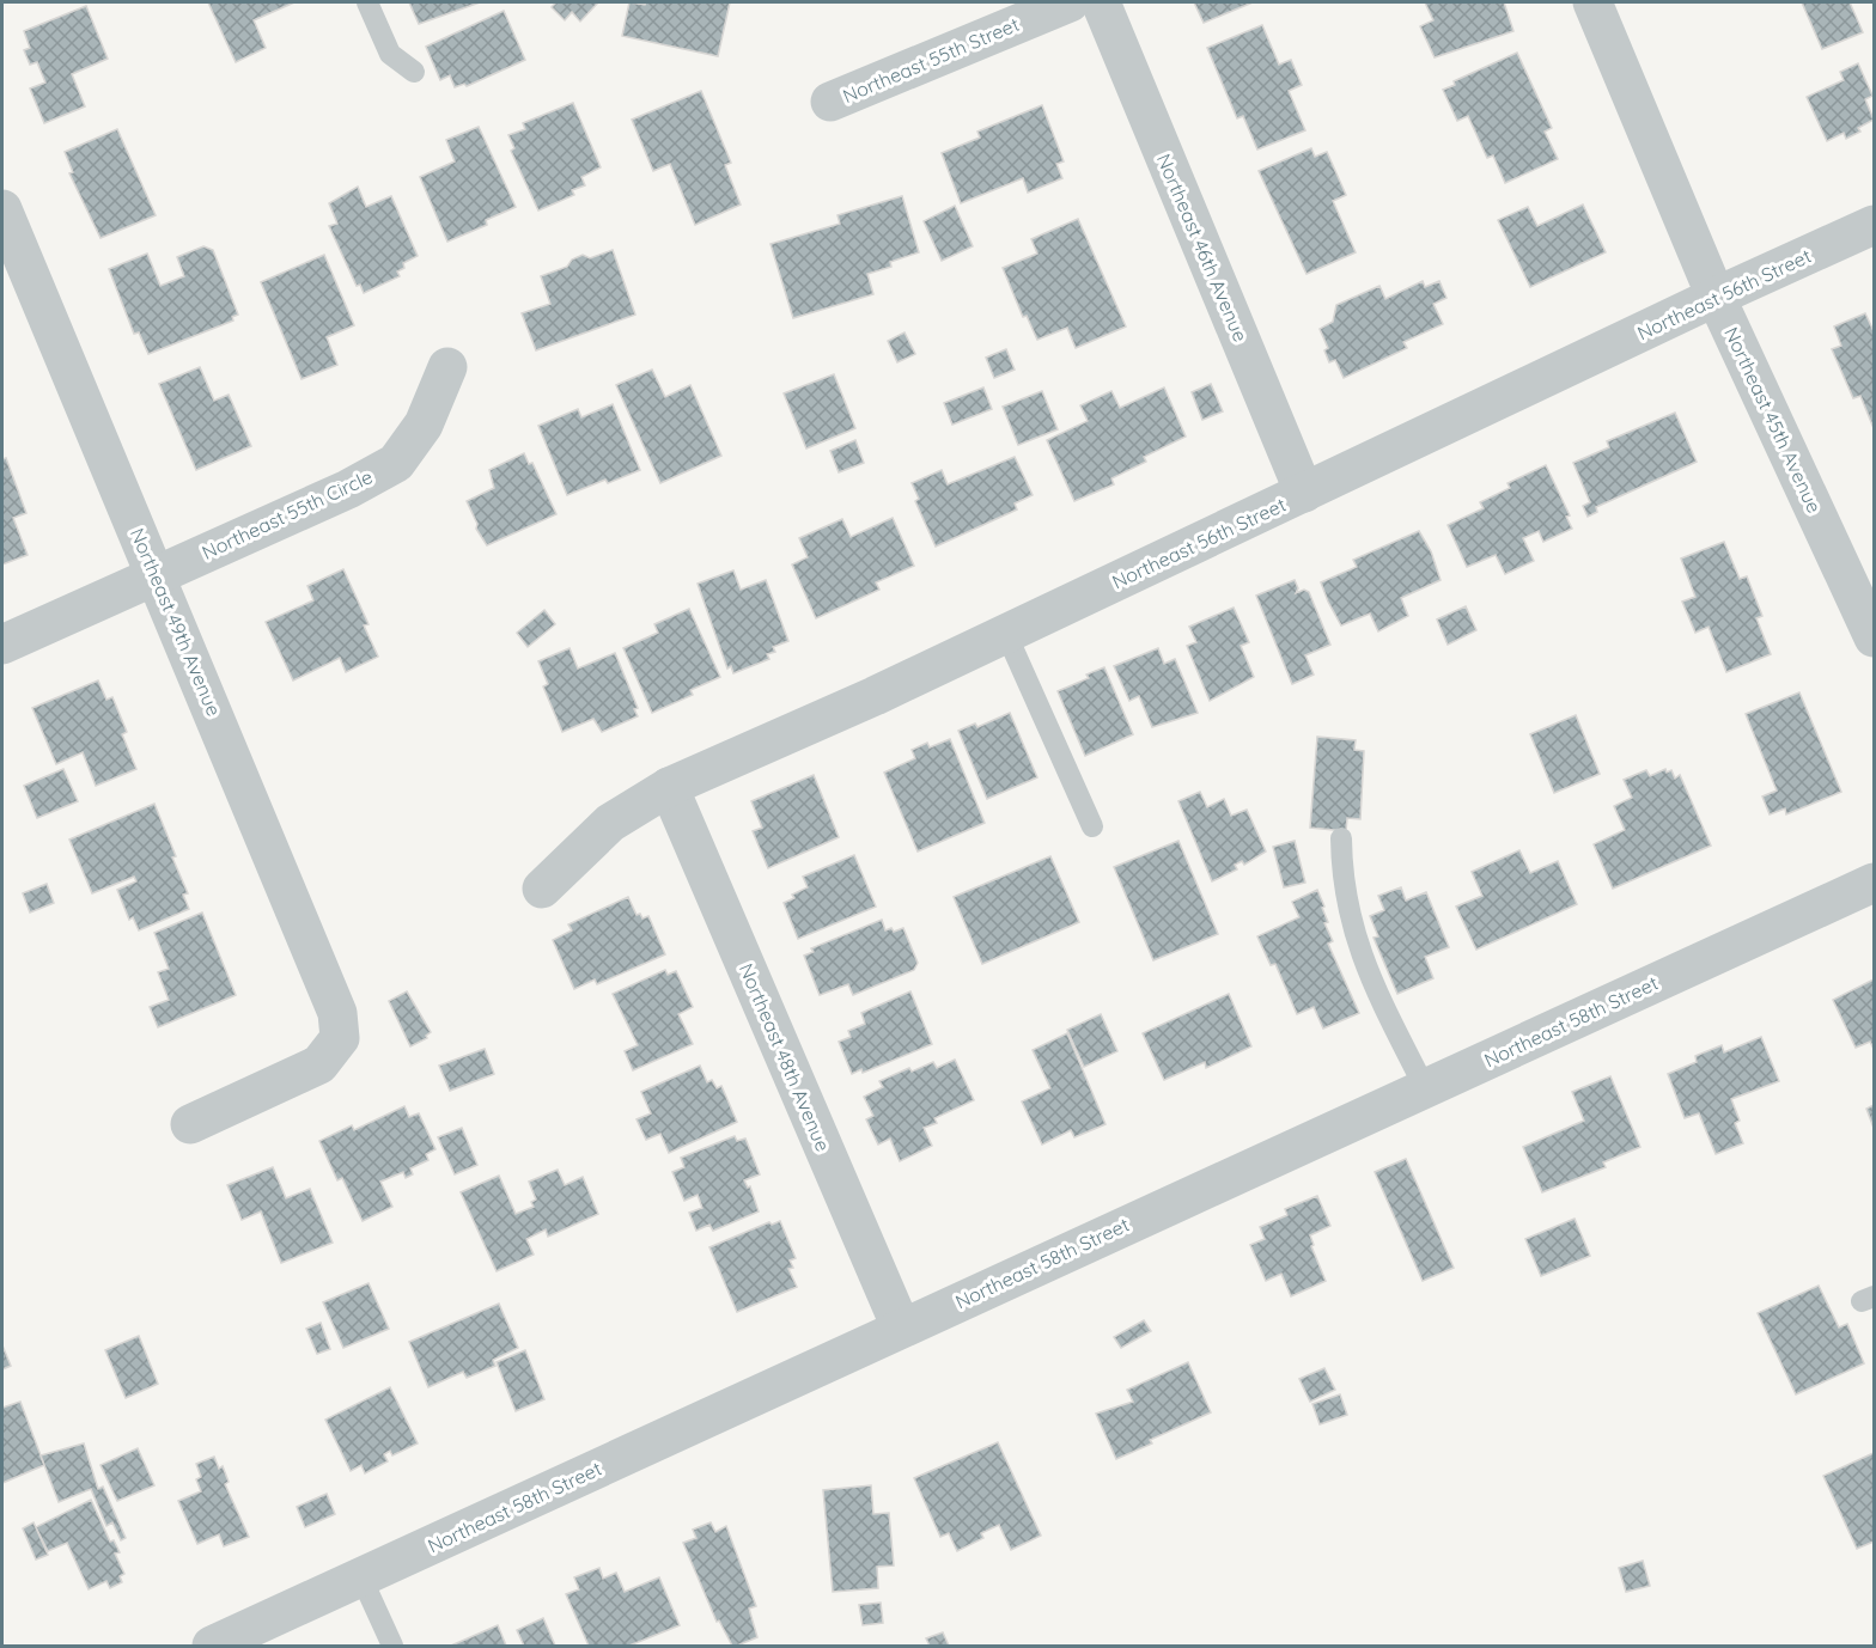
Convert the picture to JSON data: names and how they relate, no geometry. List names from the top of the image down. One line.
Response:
{"streets":{"street":["Northeast 55th Street","Northeast 46th Avenue","Northeast 56th Street","Northeast 45th Avenue","Northeast 55th Circle","Northeast 49th Avenue","Northeast 58th Street","Northeast 48th Avenue"]},"crossings":[["Northeast 46th Avenue","Northeast 56th Street"],["Northeast 56th Street","Northeast 45th Avenue"],["Northeast 56th Street","Northeast 48th Avenue"],["Northeast 55th Circle","Northeast 49th Avenue"],["Northeast 58th Street","Northeast 48th Avenue"]]}
